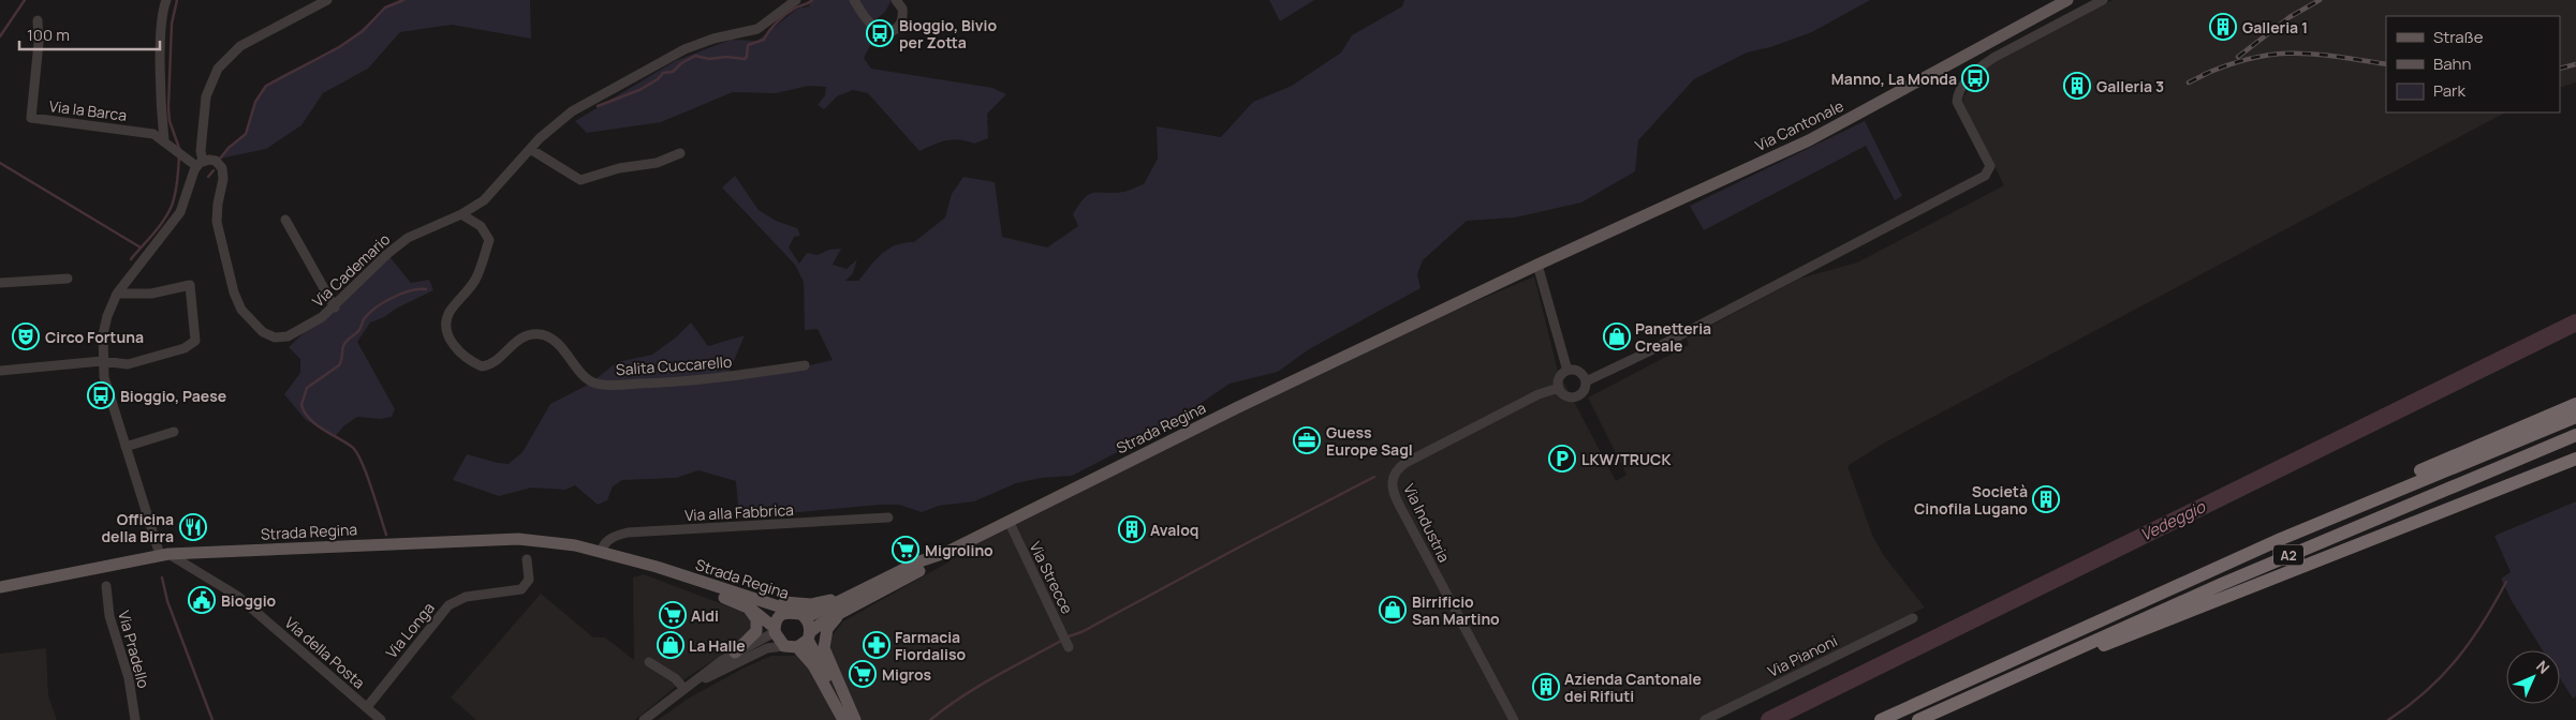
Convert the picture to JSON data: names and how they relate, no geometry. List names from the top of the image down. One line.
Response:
{"streets":{"highway":["A2"],"main road":["Via Cantonale","Strada Regina"],"street":["Via la Barca","Via Cademario","Salita Cuccarello","Via alla Fabbrica","Via Industria","Via Strecce","Via Longa","Via Pradello","Via della Posta","Via Pianoni"]},"crossings":[["Via la Barca","Via Cademario"],["Via Cantonale","Strada Regina"],["Via Cademario","Salita Cuccarello"],["Strada Regina","Via alla Fabbrica"],["Strada Regina","Via Strecce"],["Strada Regina","Via della Posta"],["Via Longa","Via della Posta"]],"water":["Vedeggio"],"places":{"building":["Galleria 1","Galleria 3","Società Cinofila Lugano","Avaloq","Azienda Cantonale dei Rifiuti"],"bus stop":["Bioggio, Bivio per Zotta","Manno, La Monda","Bioggio, Paese"],"theatre":["Circo Fortuna"],"shop":["Panetteria Creale","Birrificio San Martino","La Halle"],"office":["Guess Europe Sagl"],"parking":["LKW/TRUCK"],"restaurant":["Officina della Birra"],"supermarket":["Migrolino","Aldi","Migros"],"public building":["Bioggio"],"pharmacy":["Farmacia Fiordaliso"]},"legend":["Straße","Bahn","Park"],"scale_bar":"100 m","north":"top right"}
